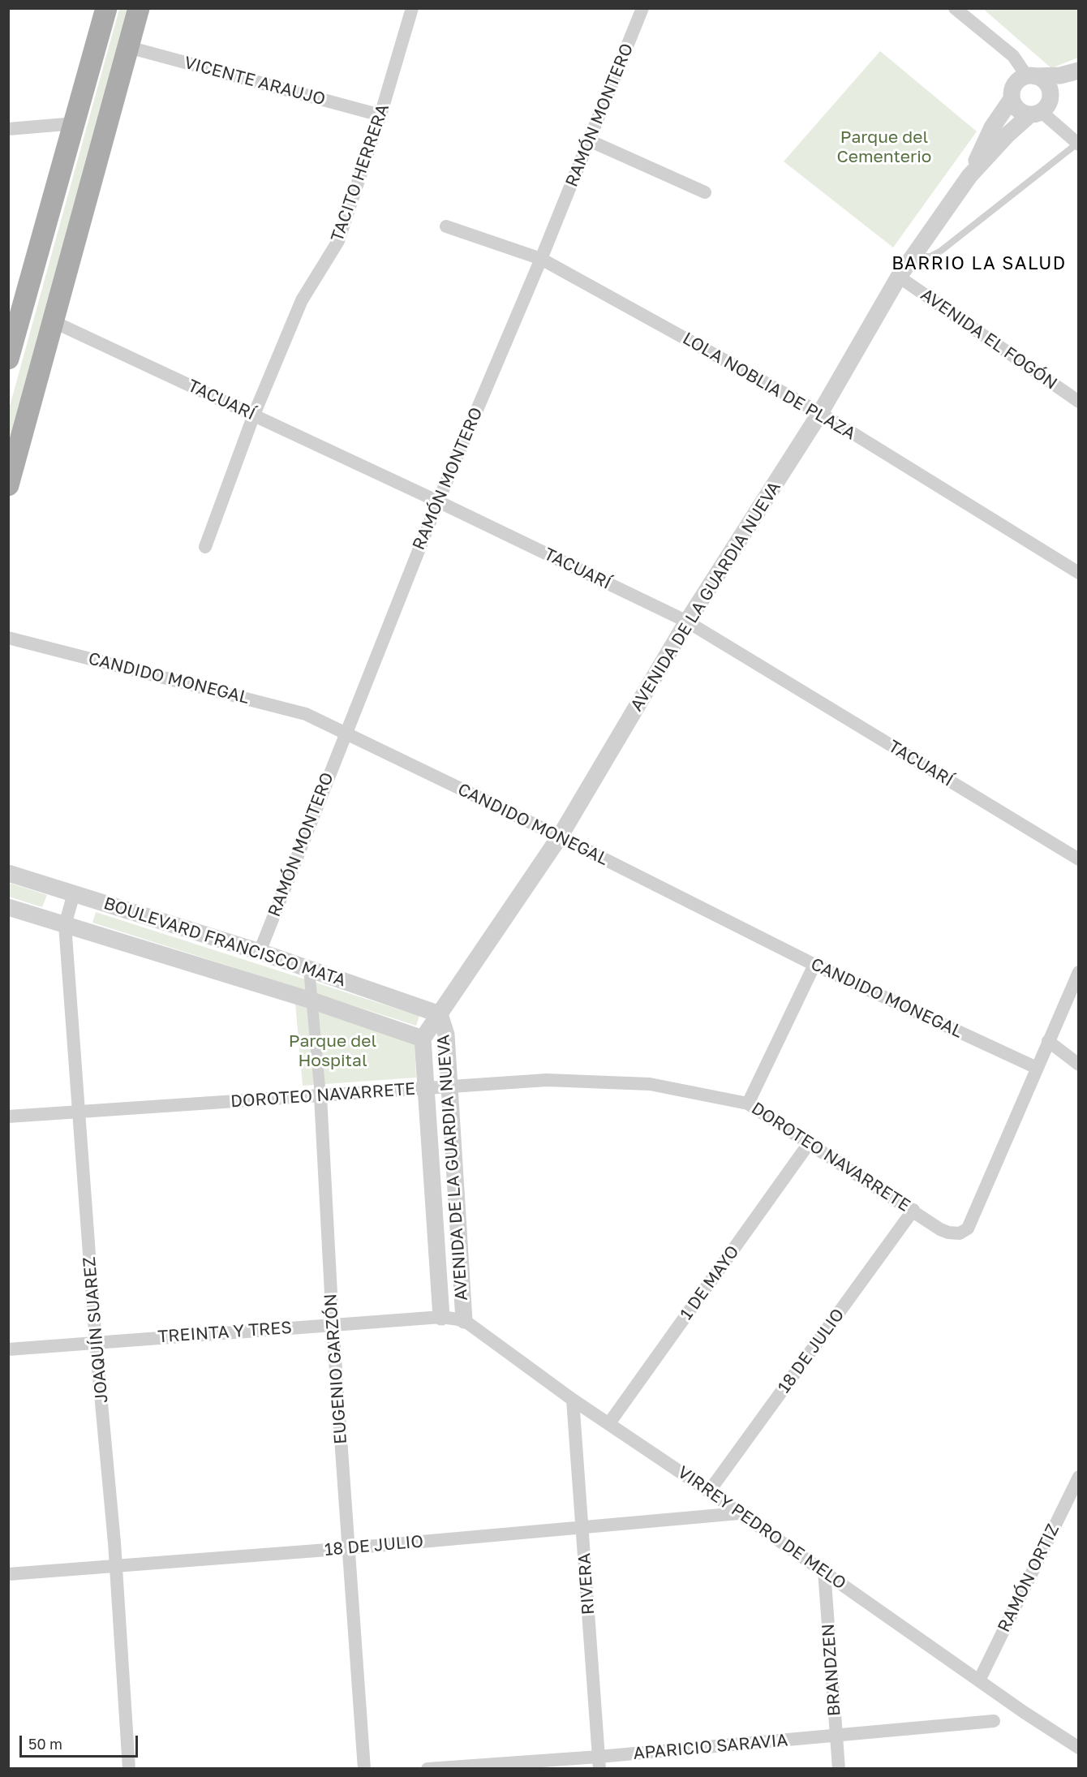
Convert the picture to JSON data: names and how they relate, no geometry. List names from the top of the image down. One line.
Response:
{"streets":{"street":["VICENTE ARAUJO","RAMÓN MONTERO","TACITO HERRERA","AVENIDA EL FOGÓN","LOLA NOBLIA DE PLAZA","TACUARÍ","AVENIDA DE LA GUARDIA NUEVA","CANDIDO MONEGAL","BOULEVARD FRANCISCO MATA","DOROTEO NAVARRETE","1 DE MAYO","JOAQUÍN SUAREZ","TREINTA Y TRES","18 DE JULIO","EUGENIO GARZÓN","VIRREY PEDRO DE MELO","RAMÓN ORTIZ","RIVERA","BRANDZEN","APARICIO SARAVIA"]},"crossings":[["VICENTE ARAUJO","TACITO HERRERA"],["RAMÓN MONTERO","LOLA NOBLIA DE PLAZA"],["RAMÓN MONTERO","TACUARÍ"],["RAMÓN MONTERO","CANDIDO MONEGAL"],["RAMÓN MONTERO","BOULEVARD FRANCISCO MATA"],["TACITO HERRERA","TACUARÍ"],["AVENIDA EL FOGÓN","AVENIDA DE LA GUARDIA NUEVA"],["LOLA NOBLIA DE PLAZA","AVENIDA DE LA GUARDIA NUEVA"],["TACUARÍ","AVENIDA DE LA GUARDIA NUEVA"],["AVENIDA DE LA GUARDIA NUEVA","CANDIDO MONEGAL"],["AVENIDA DE LA GUARDIA NUEVA","BOULEVARD FRANCISCO MATA"],["AVENIDA DE LA GUARDIA NUEVA","DOROTEO NAVARRETE"],["AVENIDA DE LA GUARDIA NUEVA","TREINTA Y TRES"],["AVENIDA DE LA GUARDIA NUEVA","VIRREY PEDRO DE MELO"],["CANDIDO MONEGAL","DOROTEO NAVARRETE"],["BOULEVARD FRANCISCO MATA","JOAQUÍN SUAREZ"],["BOULEVARD FRANCISCO MATA","EUGENIO GARZÓN"],["DOROTEO NAVARRETE","1 DE MAYO"],["DOROTEO NAVARRETE","JOAQUÍN SUAREZ"],["DOROTEO NAVARRETE","18 DE JULIO"],["DOROTEO NAVARRETE","EUGENIO GARZÓN"],["1 DE MAYO","VIRREY PEDRO DE MELO"],["JOAQUÍN SUAREZ","TREINTA Y TRES"],["JOAQUÍN SUAREZ","18 DE JULIO"],["TREINTA Y TRES","EUGENIO GARZÓN"],["TREINTA Y TRES","VIRREY PEDRO DE MELO"],["18 DE JULIO","EUGENIO GARZÓN"],["18 DE JULIO","VIRREY PEDRO DE MELO"],["18 DE JULIO","RIVERA"],["VIRREY PEDRO DE MELO","RAMÓN ORTIZ"],["VIRREY PEDRO DE MELO","RIVERA"],["VIRREY PEDRO DE MELO","BRANDZEN"],["RIVERA","APARICIO SARAVIA"],["BRANDZEN","APARICIO SARAVIA"]],"districts":["BARRIO LA SALUD"],"parks":["Parque del Cementerio","Parque del Hospital"],"scale_bar":"50 m"}
